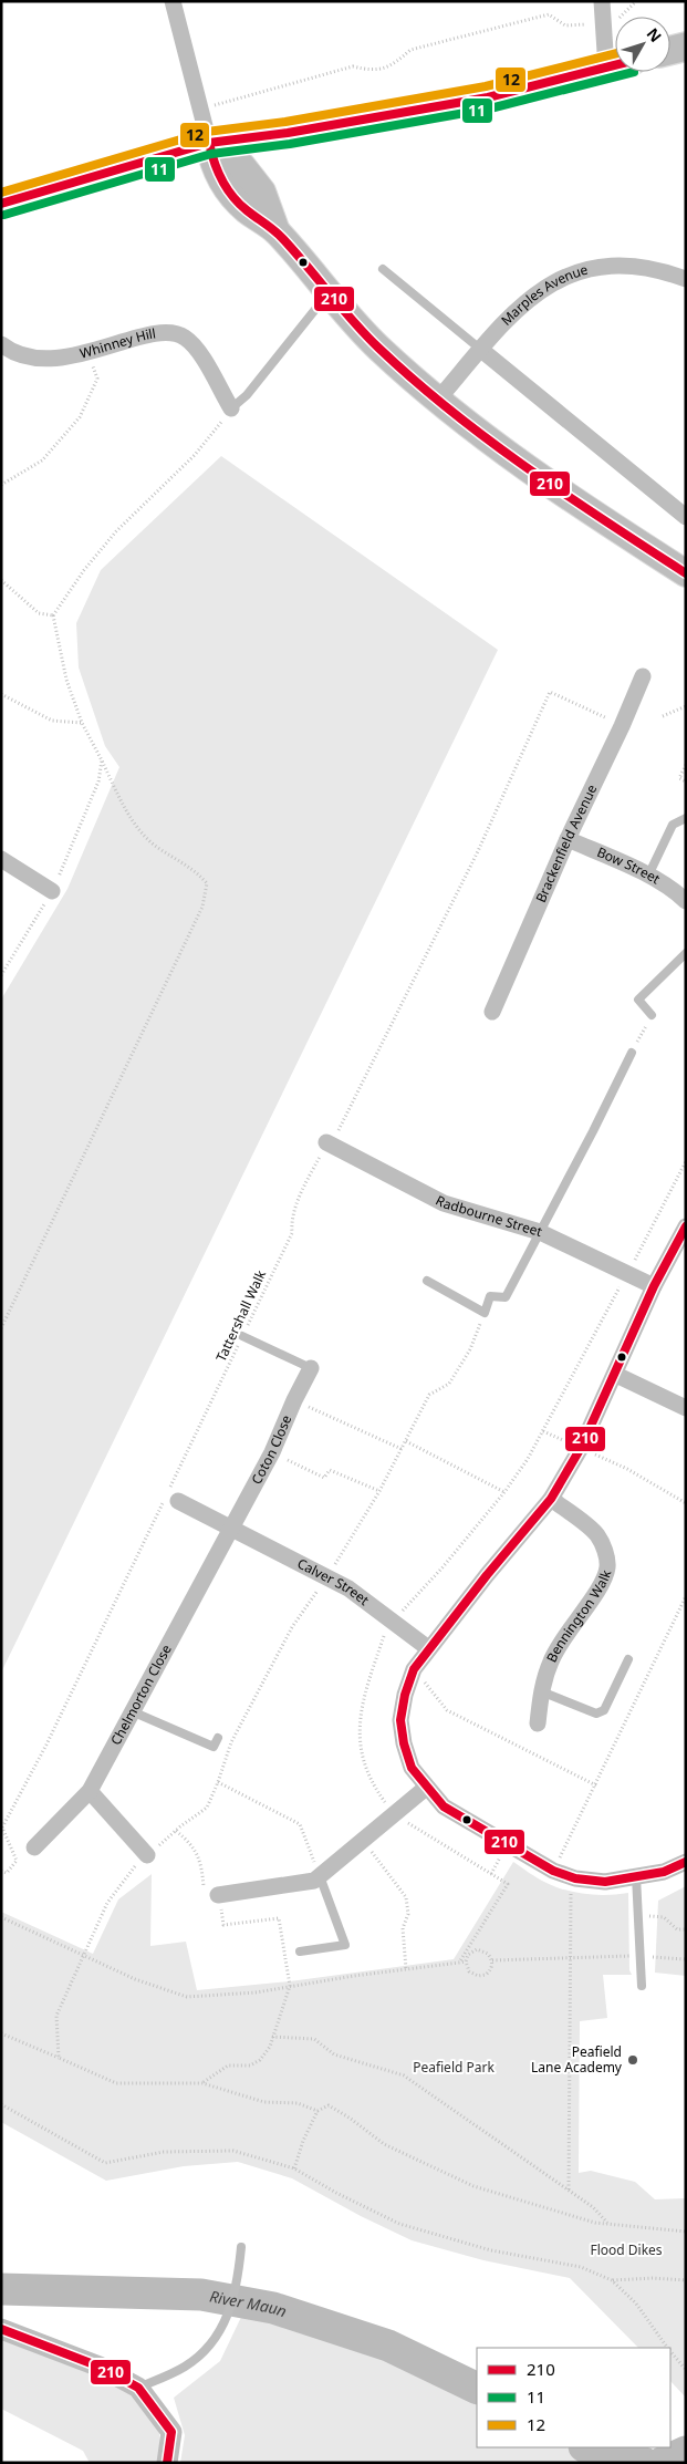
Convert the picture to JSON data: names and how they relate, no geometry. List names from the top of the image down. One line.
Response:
{"streets":{"street":["Marples Avenue","Whinney Hill","Brackenfield Avenue","Bow Street","Radbourne Street","Coton Close","Calver Street","Bennington Walk","Chelmorton Close"],"path":["Tattershall Walk"]},"crossings":[["Brackenfield Avenue","Bow Street"],["Brackenfield Avenue","Tattershall Walk"],["Radbourne Street","Tattershall Walk"],["Tattershall Walk","Calver Street"],["Coton Close","Calver Street"],["Coton Close","Chelmorton Close"],["Calver Street","Chelmorton Close"]],"water":["River Maun"],"parks":["Peafield Park","Flood Dikes"],"places":["Peafield Lane Academy"],"lines":["transit line 12","transit line 210","transit line 11"],"legend":["210","11","12"],"north":"top right"}
